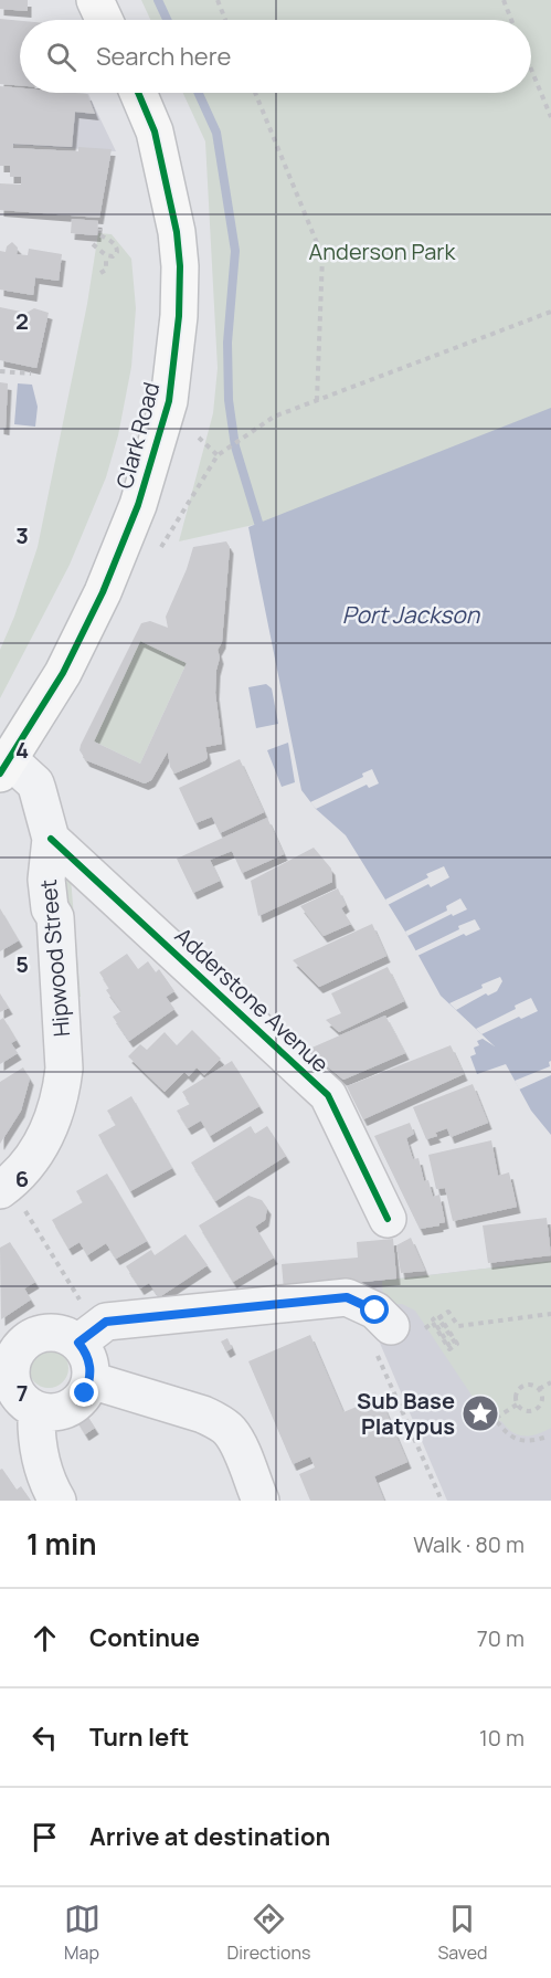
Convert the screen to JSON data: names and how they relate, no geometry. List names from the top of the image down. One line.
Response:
{"streets":{"main road":["Clark Road"],"street":["Hipwood Street","Adderstone Avenue"]},"crossings":[["Clark Road","Hipwood Street"],["Hipwood Street","Adderstone Avenue"]],"water":["Port Jackson"],"parks":["Anderson Park"],"places":{"place":["Sub Base Platypus"]},"page":{"search":"Search here","heading":["1 min","Walk · 80 m"],"list":[["Continue","70 m"],["Turn left","10 m"],"Arrive at destination"],"nav":["Map","Directions","Saved"]},"grid":{"rows":["2","3","4","5","6","7"]}}
